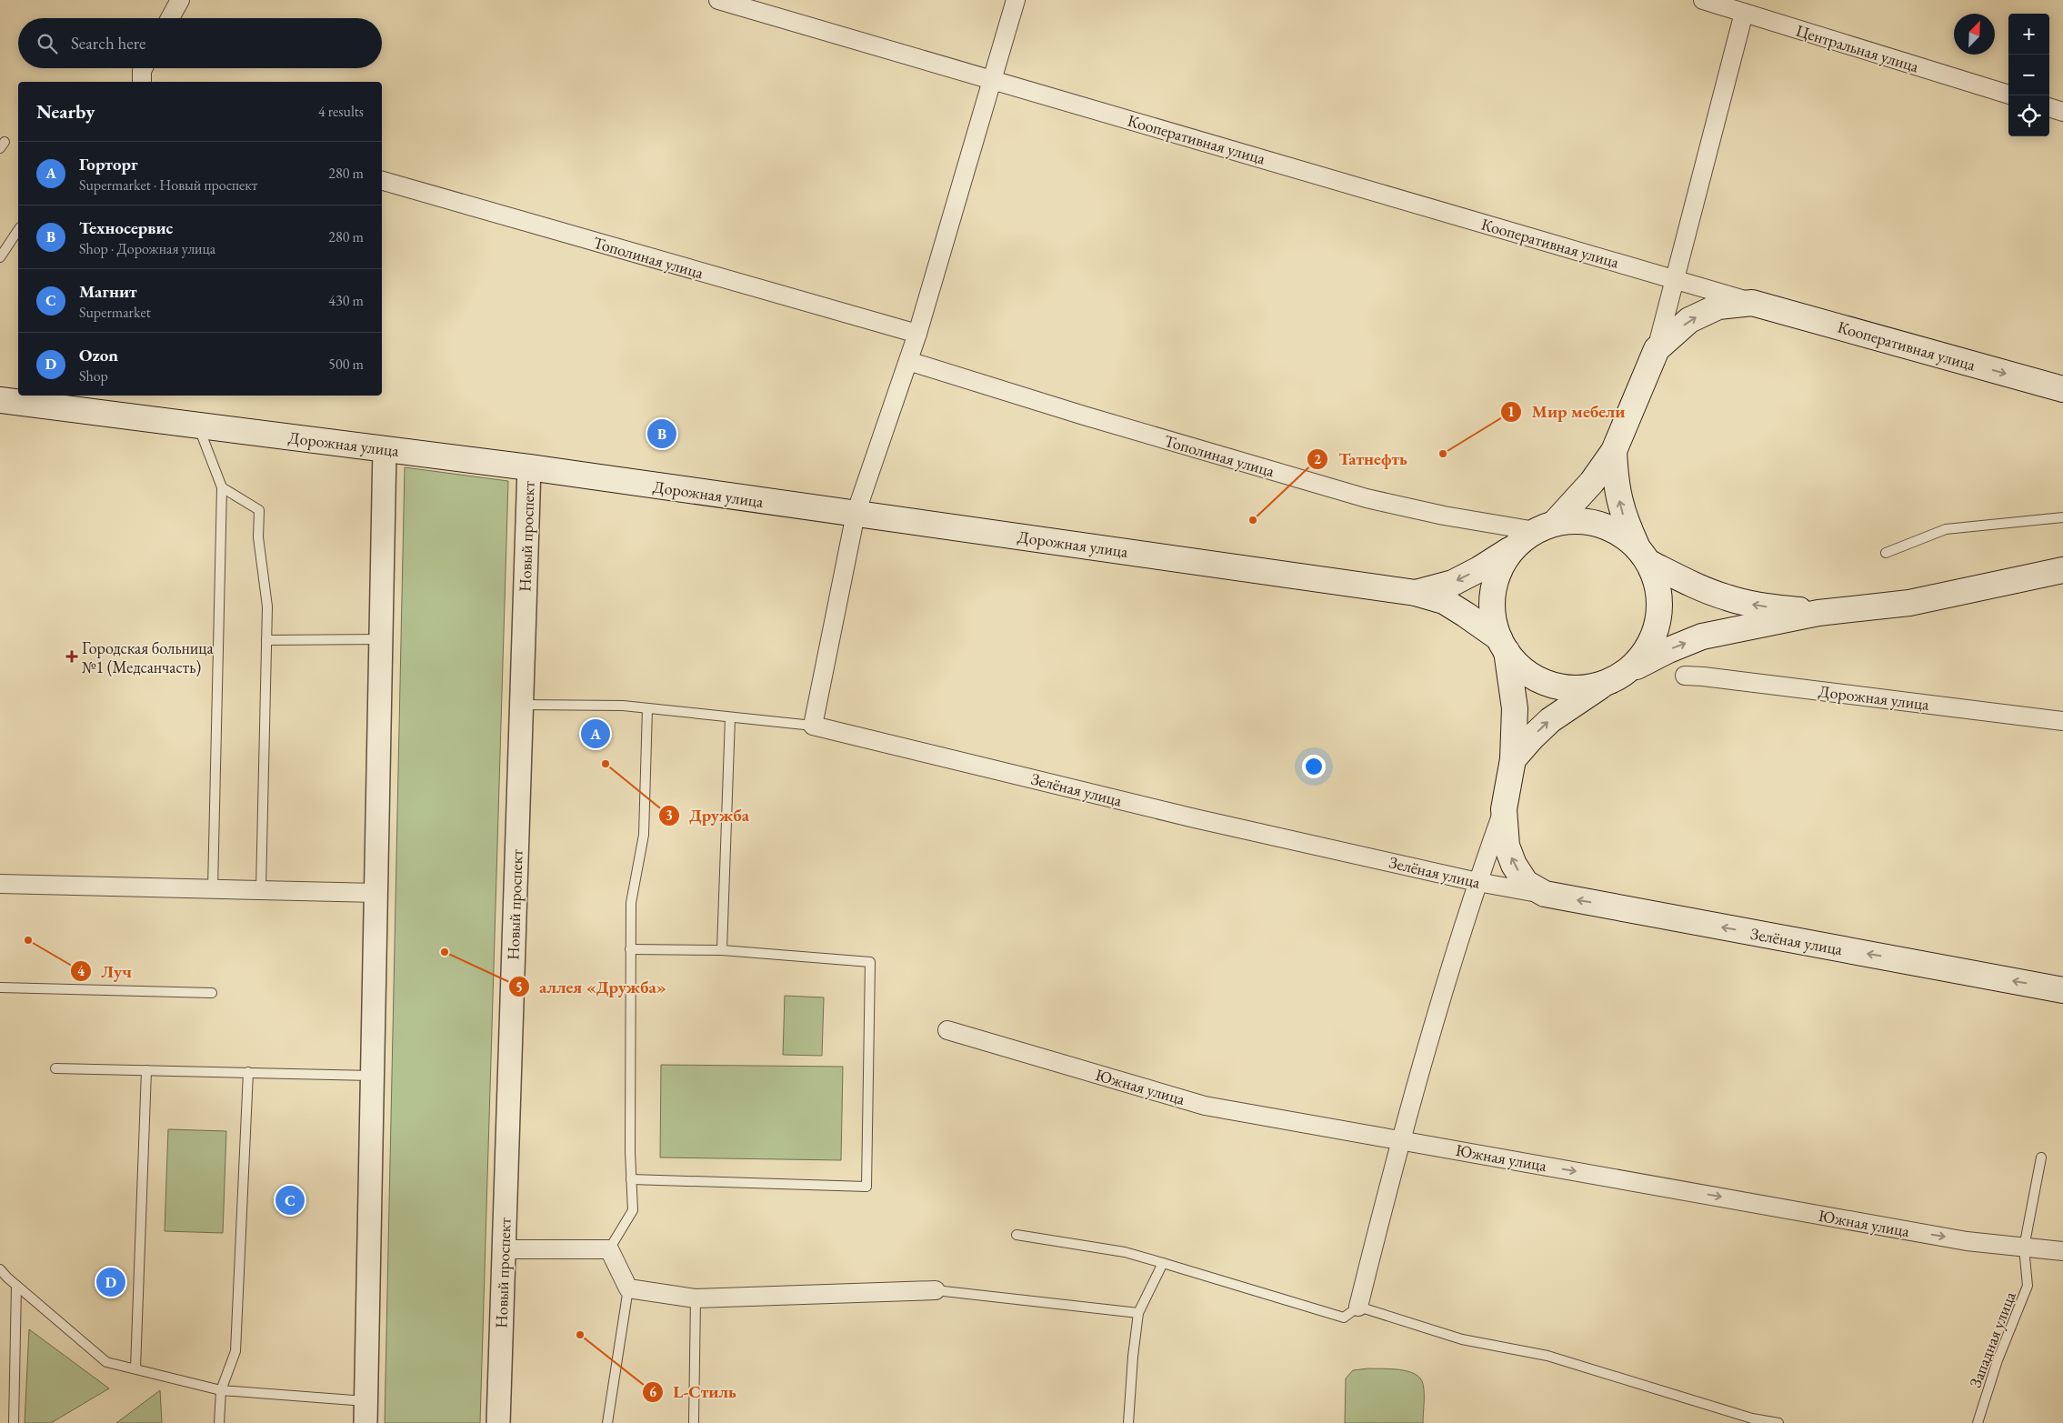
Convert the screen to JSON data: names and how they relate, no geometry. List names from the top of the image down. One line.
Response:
{"streets":{"main road":["Кооперативная улица","Дорожная улица","Зелёная улица"],"street":["Центральная улица","Тополиная улица","Новый проспект","Южная улица"],"lane":["Западная улица"]},"crossings":[["Дорожная улица","Новый проспект"],["Южная улица","Западная улица"]],"one_way":["Зелёная улица","Южная улица"],"places":{"other":["Мир мебели","Татнефть","Дружба","Луч","аллея «Дружба»","L-Стиль"],"health":["Городская больница №1 (Медсанчасть)"]},"north":"top right","page":{"map_buttons":["+","−"],"search":"Search here","heading":["Nearby","4 results"],"list":[{"mark":"A","name":"Горторг","note":"Supermarket · Новый проспект","value":"280 m"},{"mark":"B","name":"Техносервис","note":"Shop · Дорожная улица","value":"280 m"},{"mark":"C","name":"Магнит","note":"Supermarket","value":"430 m"},{"mark":"D","name":"Ozon","note":"Shop","value":"500 m"}],"pins":["B","A","C","D"]}}
